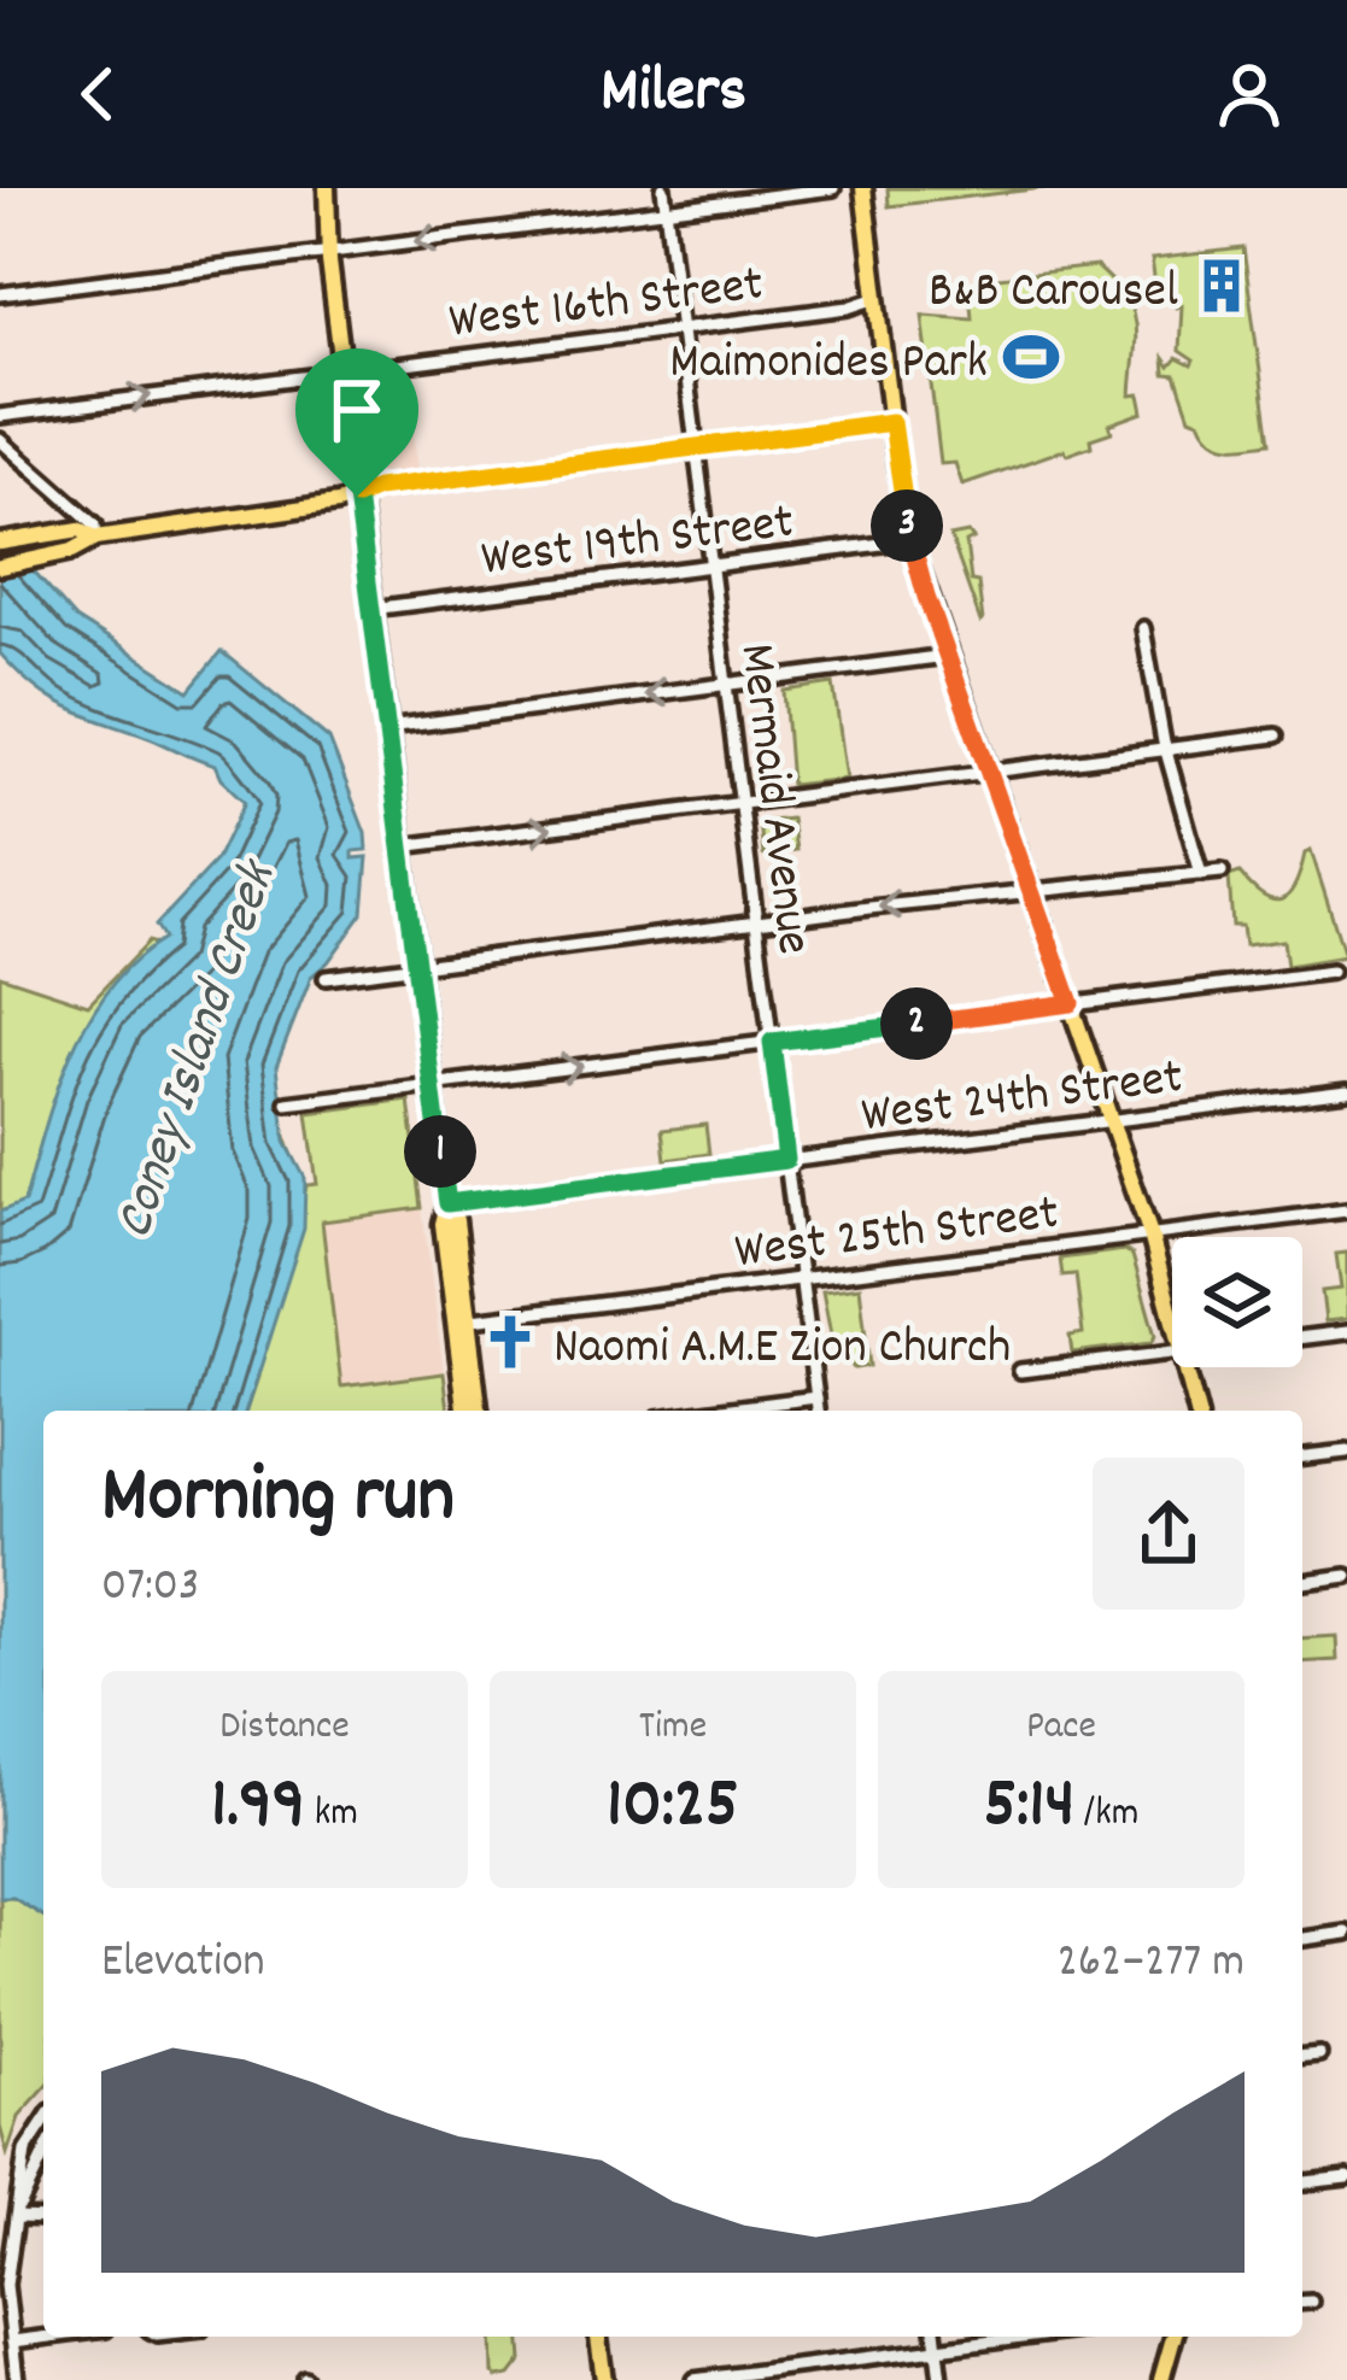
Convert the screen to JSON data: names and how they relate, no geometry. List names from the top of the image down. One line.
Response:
{"streets":{"street":["West 16th Street","West 19th Street","Mermaid Avenue","West 24th Street","West 25th Street"]},"crossings":[["West 16th Street","Mermaid Avenue"],["West 19th Street","Mermaid Avenue"],["Mermaid Avenue","West 24th Street"],["Mermaid Avenue","West 25th Street"]],"one_way":["West 16th Street"],"water":["Coney Island Creek"],"places":{"building":["B&B Carousel"],"sports":["Maimonides Park"],"church":["Naomi A.M.E Zion Church"]},"page":{"header":"Milers","pins":["3","2","1"],"heading":["Morning run","07:03"],"stats":[["Distance","1.99 km"],["Time","10:25"],["Pace","5:14 /km"]],"chart":["Elevation","262–277 m"]}}
